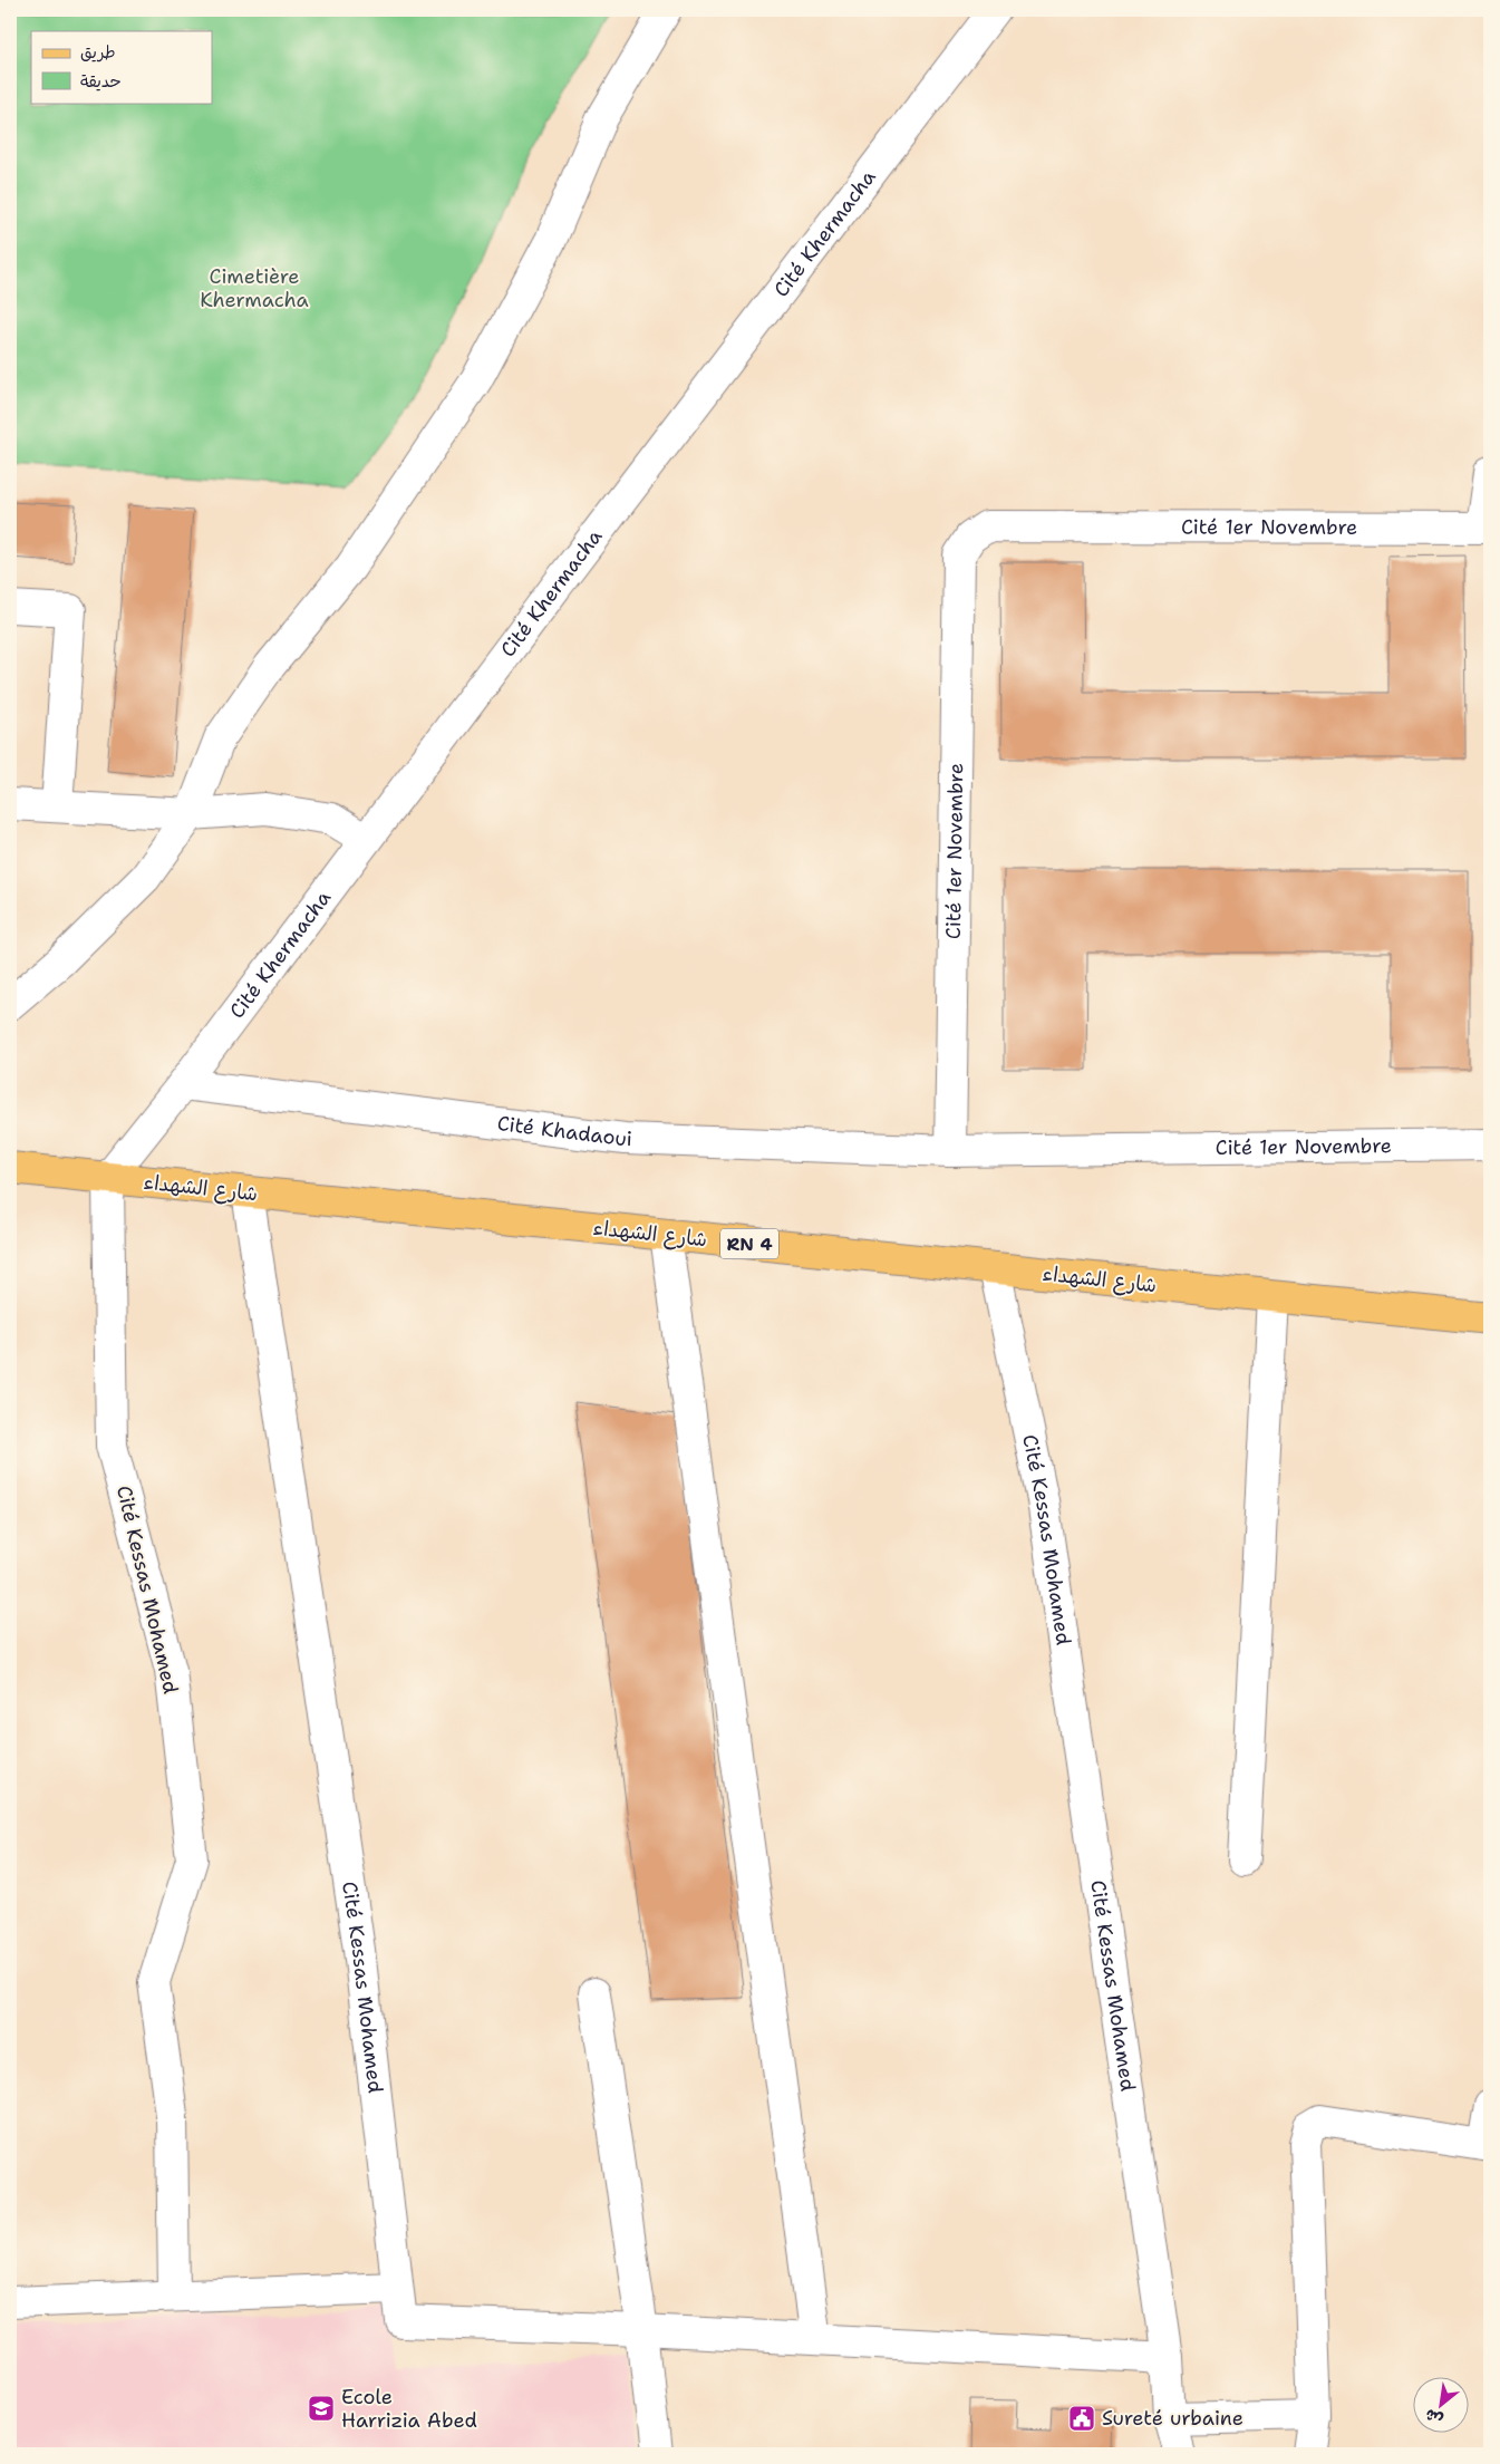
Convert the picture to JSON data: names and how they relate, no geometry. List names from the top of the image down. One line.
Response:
{"streets":{"main road":["شارع الشهداء","RN 4"],"street":["Cité Khermacha","Cité 1er Novembre","Cité Khadaoui","Cité Kessas Mohamed"]},"crossings":[["Cité Khermacha","Cité Khadaoui"],["Cité Khermacha","شارع الشهداء"],["Cité Khermacha","Cité Kessas Mohamed"],["Cité 1er Novembre","Cité Khadaoui"],["شارع الشهداء","Cité Kessas Mohamed"]],"parks":["Cimetière Khermacha"],"places":{"school or university":["Ecole Harrizia Abed"],"public building":["Sureté urbaine"]},"legend":["طريق","حديقة"],"north":"bottom left"}
